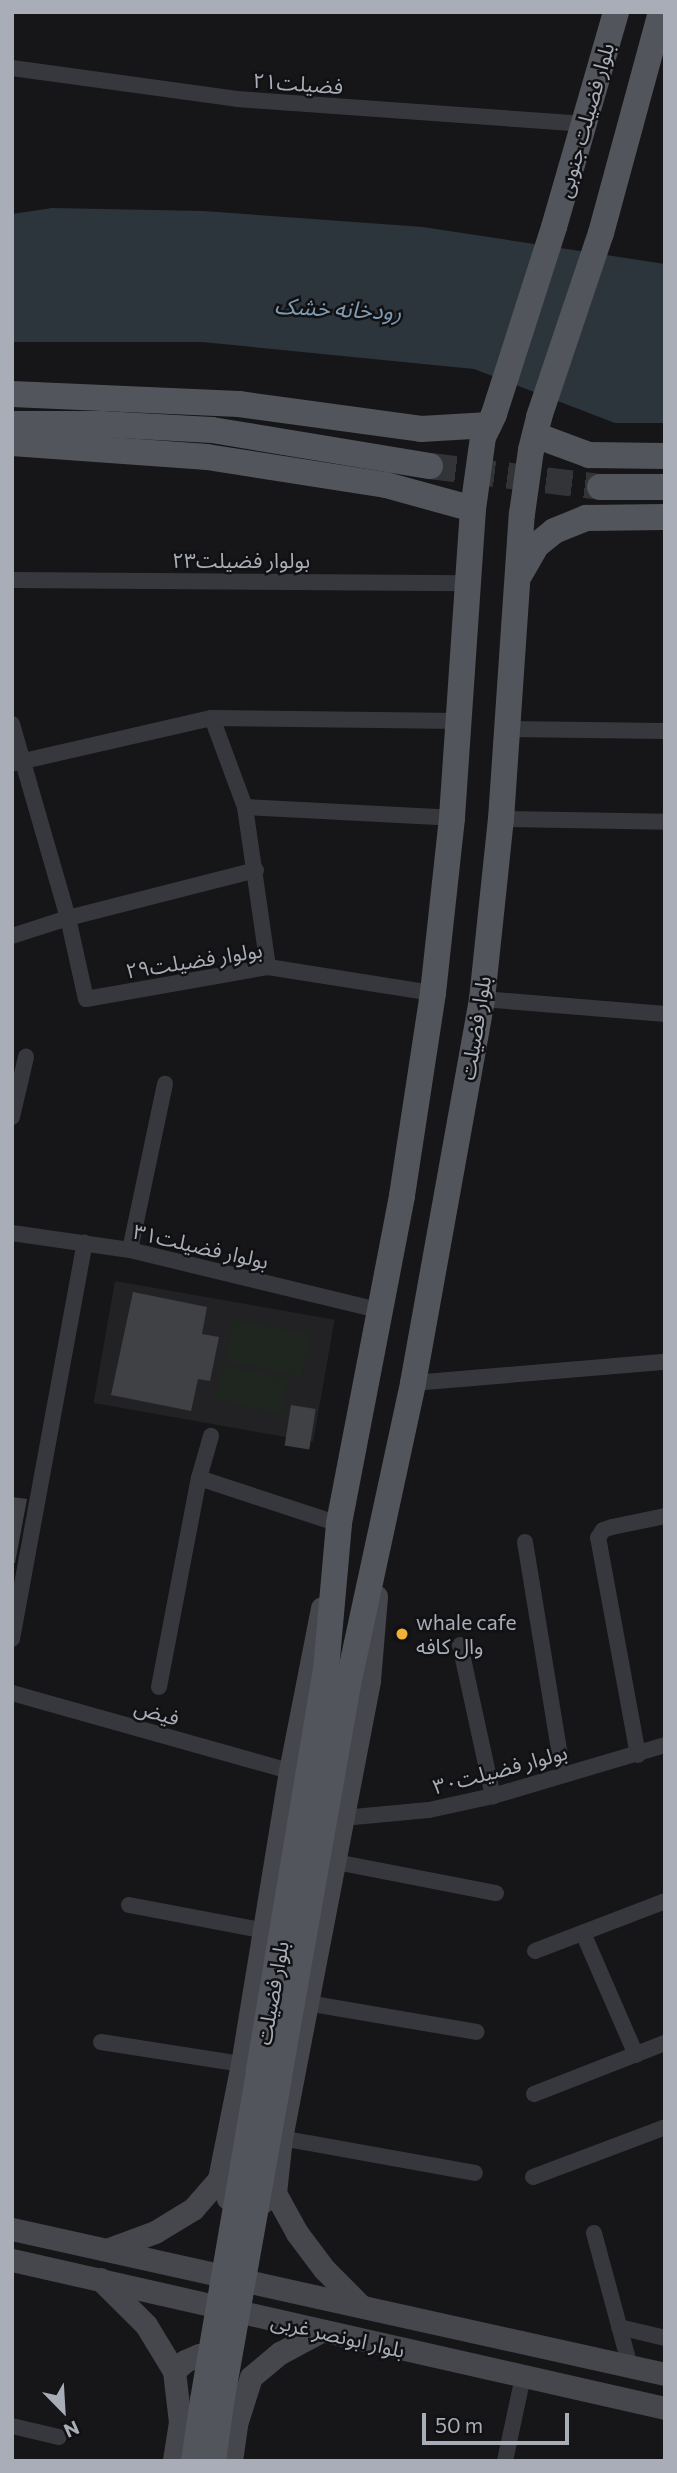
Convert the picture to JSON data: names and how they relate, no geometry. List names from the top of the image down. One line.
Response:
{"streets":{"main road":["بلوار فضیلت جنوبی","بلوار فضیلت","بلوار ابونصر غربی"],"street":["فضیلت۲۱","بولوار فضیلت۲۳","بولوار فضیلت۲۹","بولوار فضیلت۳۱","فیض","بولوار فضیلت۳۰"]},"crossings":[["فضیلت۲۱","بلوار فضیلت جنوبی"],["بلوار فضیلت جنوبی","بلوار فضیلت"],["بولوار فضیلت۲۳","بلوار فضیلت"],["بولوار فضیلت۲۹","بلوار فضیلت"],["بلوار فضیلت","بولوار فضیلت۳۱"],["بلوار فضیلت","فیض"],["بلوار فضیلت","بولوار فضیلت۳۰"]],"water":["رودخانه خشک"],"places":["whale cafe وال کافه"],"scale_bar":"50 m","north":"bottom right"}
